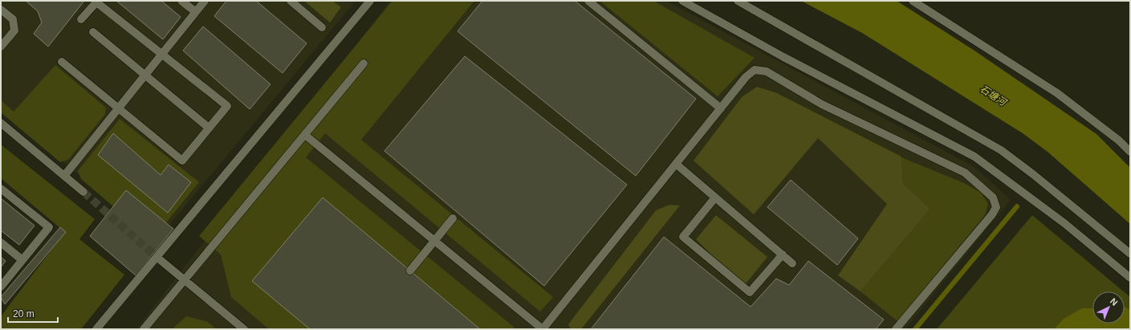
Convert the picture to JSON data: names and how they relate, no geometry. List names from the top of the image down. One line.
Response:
{"water":["石塘河"],"scale_bar":"20 m","north":"top right"}
